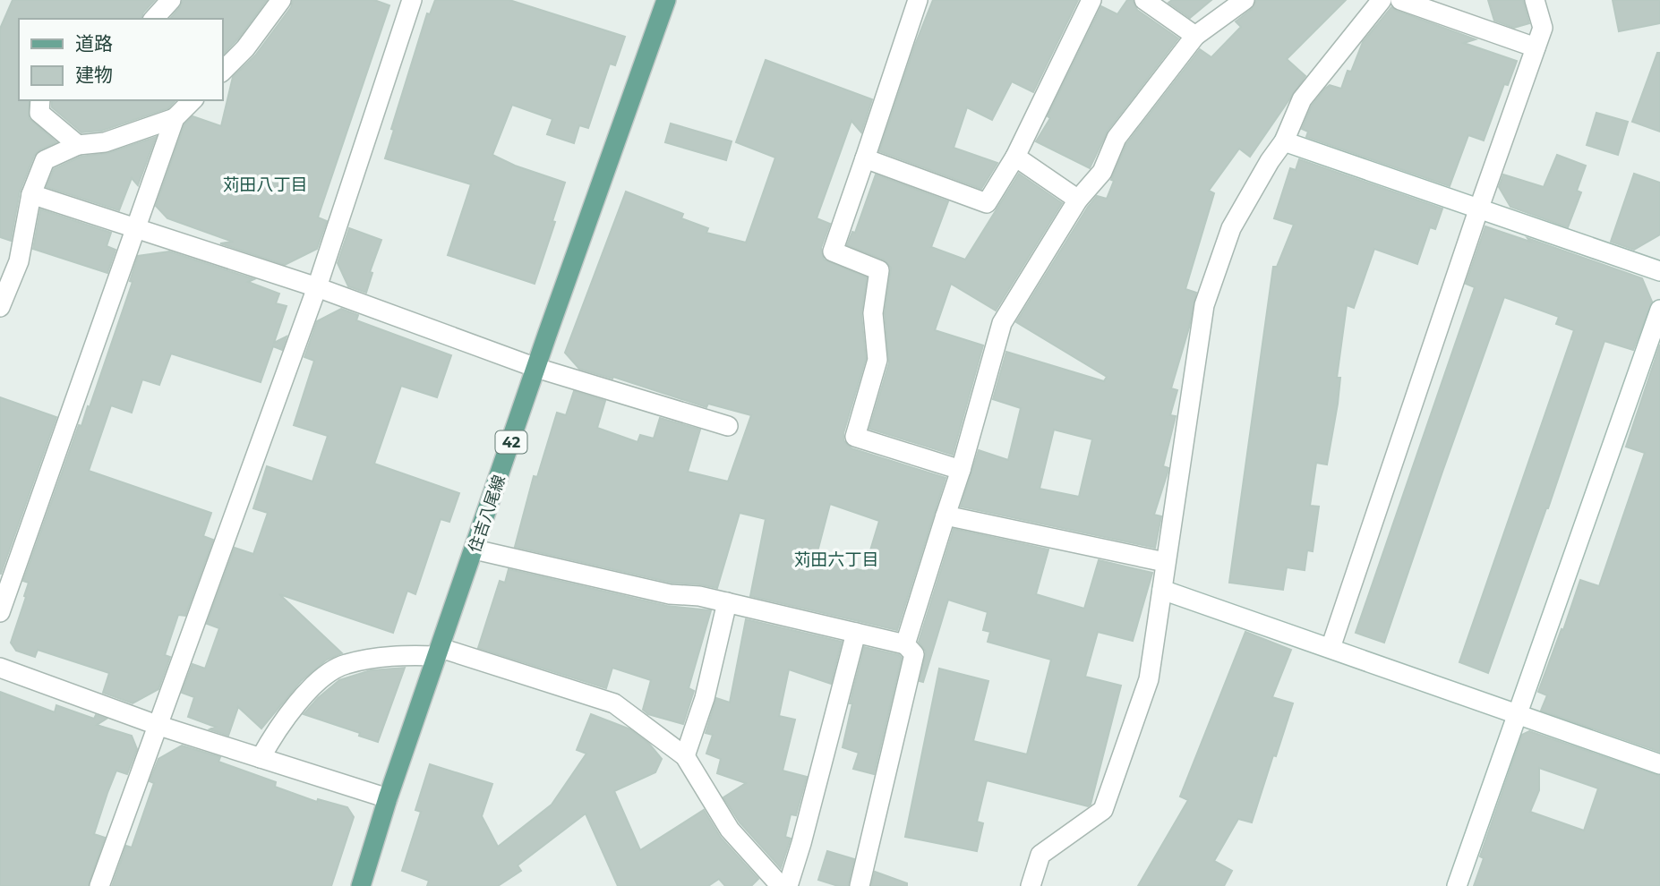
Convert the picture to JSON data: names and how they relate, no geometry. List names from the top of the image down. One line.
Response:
{"streets":{"main road":["42","住吉八尾線"]},"districts":["苅田八丁目","苅田六丁目"],"legend":["道路","建物"]}
